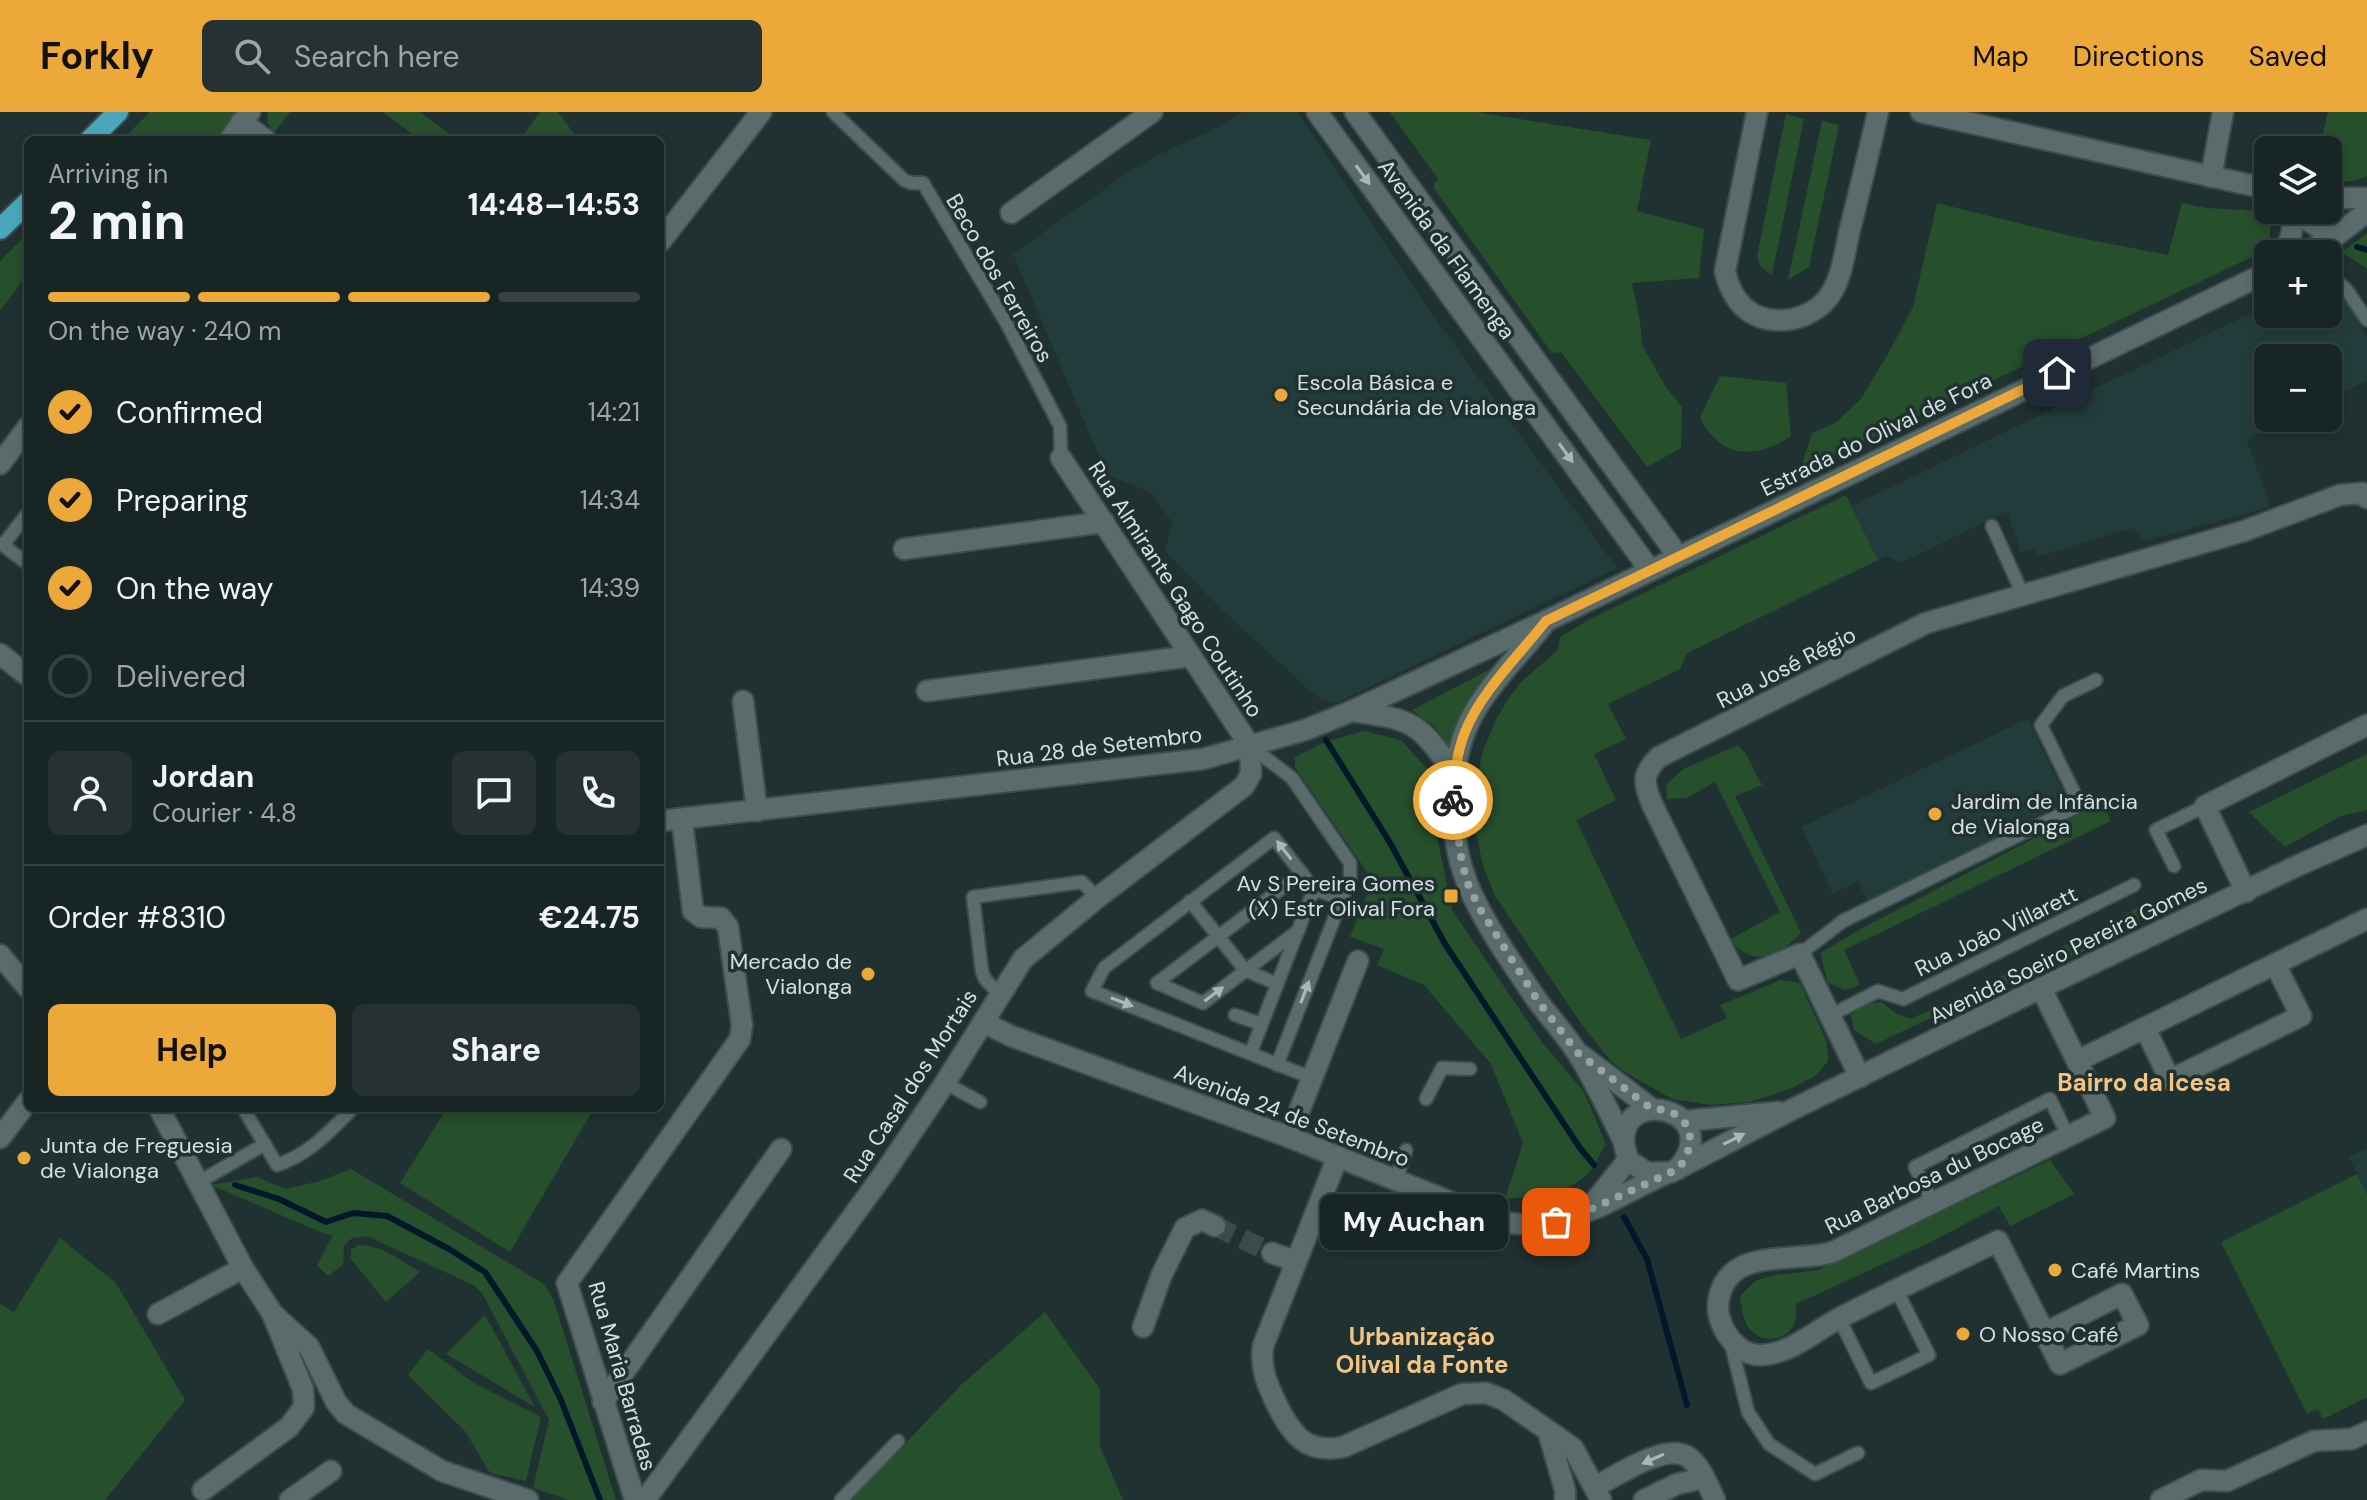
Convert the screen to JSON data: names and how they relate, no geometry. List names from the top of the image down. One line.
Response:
{"streets":{"street":["Avenida da Flamenga","Estrada do Olival de Fora","Rua Almirante Gago Coutinho","Rua José Régio","Rua 28 de Setembro","Avenida Soeiro Pereira Gomes","Rua Casal dos Mortais","Avenida 24 de Setembro","Rua Barbosa du Bocage","Rua Maria Barradas"],"lane":["Beco dos Ferreiros","Rua João Villarett"]},"crossings":[["Avenida da Flamenga","Estrada do Olival de Fora"],["Avenida da Flamenga","Rua 28 de Setembro"],["Beco dos Ferreiros","Rua Almirante Gago Coutinho"],["Estrada do Olival de Fora","Rua 28 de Setembro"],["Rua Almirante Gago Coutinho","Rua 28 de Setembro"],["Rua Almirante Gago Coutinho","Rua Casal dos Mortais"],["Rua 28 de Setembro","Rua Casal dos Mortais"],["Rua 28 de Setembro","Rua Maria Barradas"],["Avenida Soeiro Pereira Gomes","Avenida 24 de Setembro"],["Avenida Soeiro Pereira Gomes","Rua Barbosa du Bocage"],["Rua Casal dos Mortais","Avenida 24 de Setembro"]],"districts":["Bairro da Icesa","Urbanização Olival da Fonte"],"places":{"other":["Escola Básica e Secundária de Vialonga","Jardim de Infância de Vialonga","Mercado de Vialonga","Junta de Freguesia de Vialonga","My Auchan","Café Martins","O Nosso Café"],"transit":["Av S Pereira Gomes (X) Estr Olival Fora"]},"page":{"header":"Forkly","search":"Search here","nav":["Map","Directions","Saved"],"map_buttons":["+","−"],"heading":["2 min","Arriving in","14:48–14:53"],"panel":["Jordan","Courier · 4.8","Order #8310","€24.75"],"bar":"On the way · 240 m","list":[["Confirmed","14:21"],["Preparing","14:34"],["On the way","14:39"],"Delivered"],"buttons":["Help","Share"],"bubble":"My Auchan"}}
